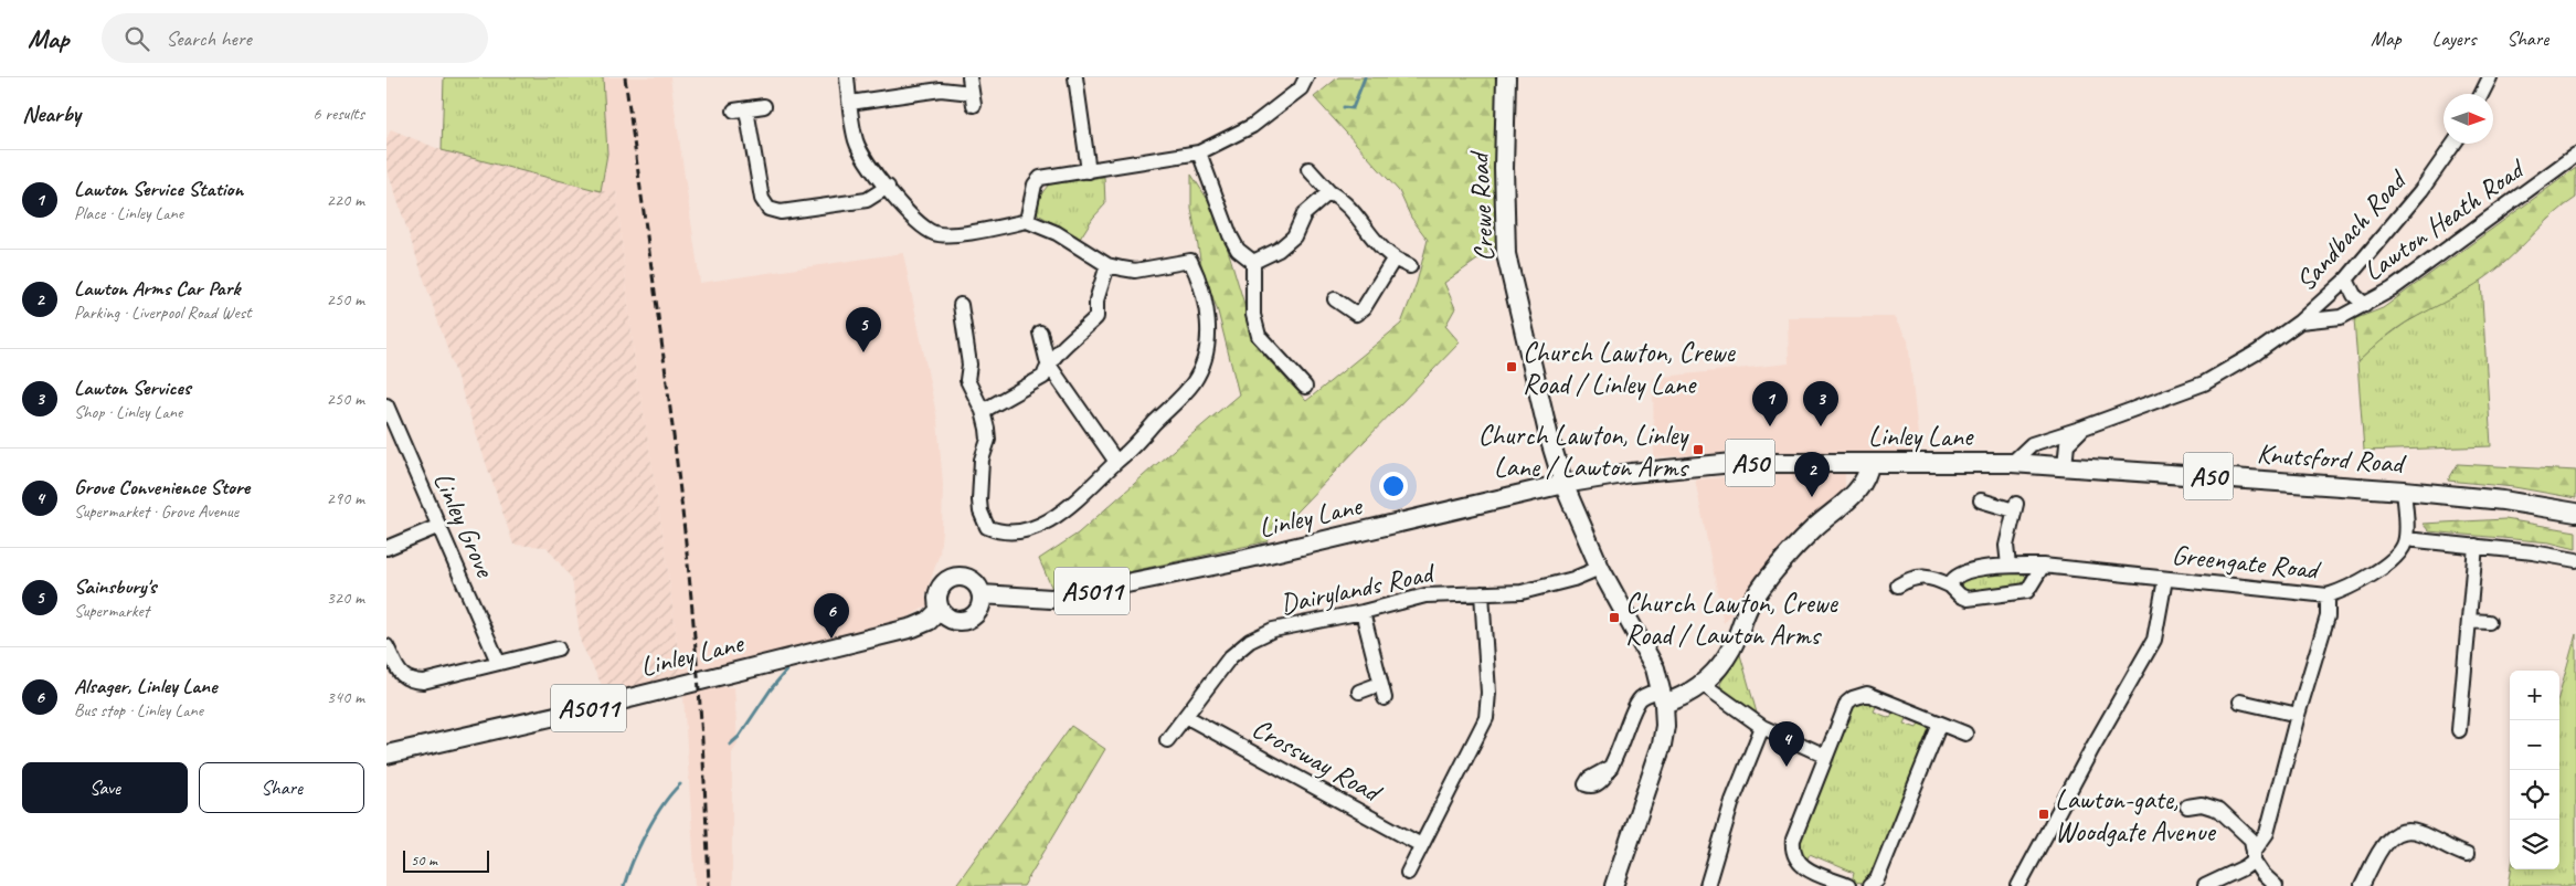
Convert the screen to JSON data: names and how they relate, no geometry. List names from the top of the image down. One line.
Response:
{"streets":{"main road":["Crewe Road","Linley Lane","Knutsford Road","A50","A5011"],"street":["Lawton Heath Road","Sandbach Road","Linley Grove","Greengate Road","Dairylands Road","Crossway Road"]},"crossings":[["Crewe Road","Linley Lane"],["Crewe Road","Dairylands Road"],["Lawton Heath Road","Sandbach Road"],["Sandbach Road","Linley Lane"],["Sandbach Road","Knutsford Road"],["Linley Lane","Knutsford Road"],["Dairylands Road","Crossway Road"]],"places":{"transit":["Church Lawton, Crewe Road / Linley Lane","Church Lawton, Linley Lane / Lawton Arms","Church Lawton, Crewe Road / Lawton Arms","Lawton-gate, Woodgate Avenue"]},"scale_bar":"50 m","north":"right","page":{"header":"Map","search":"Search here","nav":["Map","Layers","Share"],"heading":["Nearby","6 results"],"list":[{"mark":"1","name":"Lawton Service Station","note":"Place · Linley Lane","value":"220 m"},{"mark":"2","name":"Lawton Arms Car Park","note":"Parking · Liverpool Road West","value":"250 m"},{"mark":"3","name":"Lawton Services","note":"Shop · Linley Lane","value":"250 m"},{"mark":"4","name":"Grove Convenience Store","note":"Supermarket · Grove Avenue","value":"290 m"},{"mark":"5","name":"Sainsbury's","note":"Supermarket","value":"320 m"},{"mark":"6","name":"Alsager, Linley Lane","note":"Bus stop · Linley Lane","value":"340 m"}],"pins":["5","1","3","2","6","4"],"map_buttons":["+","−"],"buttons":["Save","Share"],"scale":"50 m"}}
